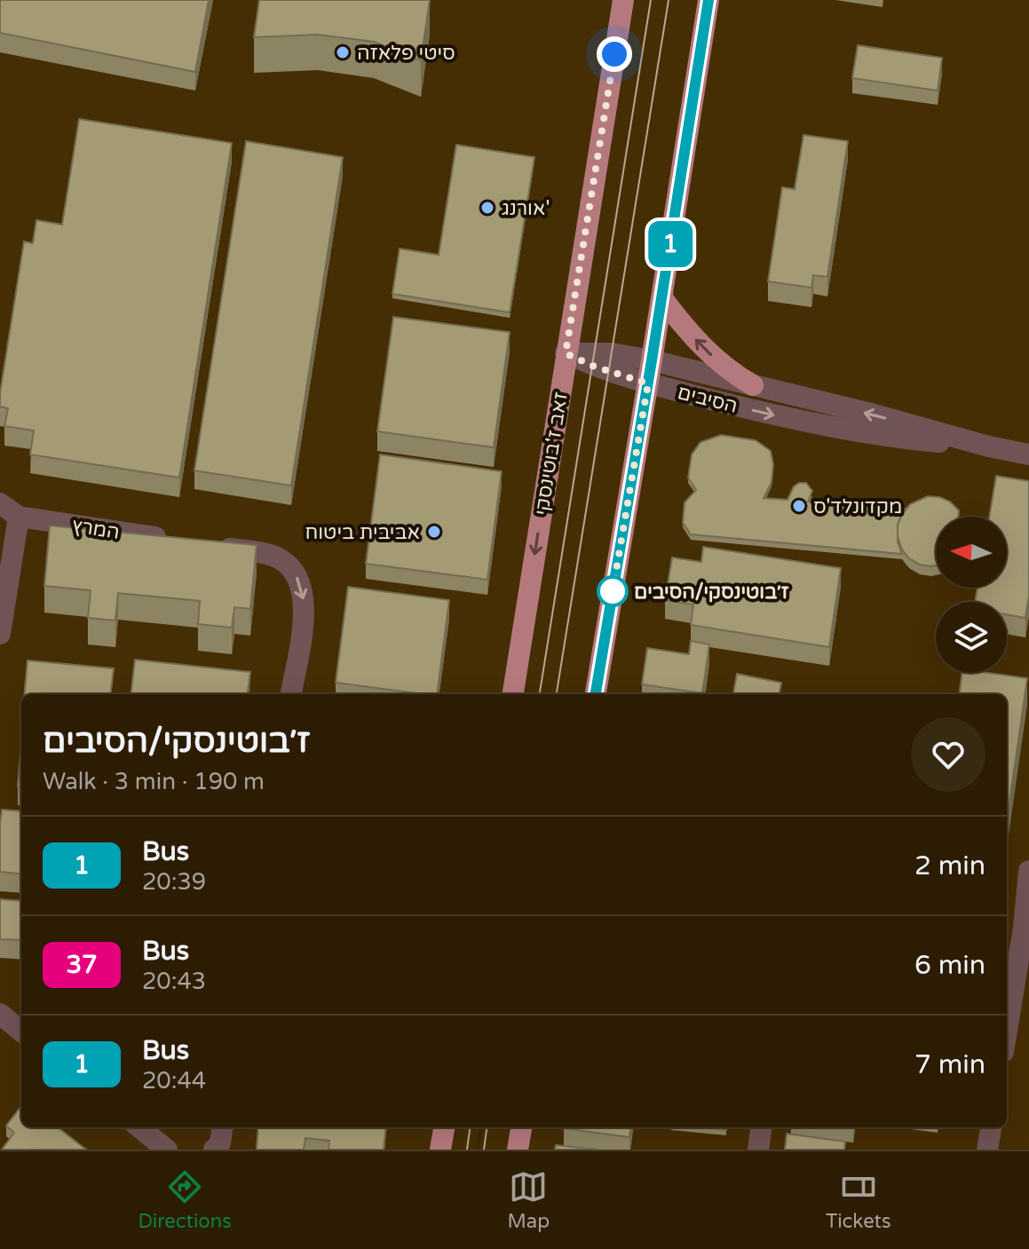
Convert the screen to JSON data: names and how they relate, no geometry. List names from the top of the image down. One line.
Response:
{"streets":{"main road":["זאב ז'בוטינסקי"],"street":["הסיבים","המרץ"]},"crossings":[["הסיבים","זאב ז'בוטינסקי"]],"places":["סיטי פלאזה","אורנג'","מקדונלד'ס","אביבית ביטוח","ז׳בוטינסקי/הסיבים"],"lines":["bus line 1"],"north":"left","page":{"on_map":"1","heading":["ז׳בוטינסקי/הסיבים","Walk · 3 min · 190 m"],"list":[{"mark":"1","name":"Bus","note":"20:39","value":"2 min"},{"mark":"37","name":"Bus","note":"20:43","value":"6 min"},{"mark":"1","name":"Bus","note":"20:44","value":"7 min"}],"tabs":["Directions","Map","Tickets"]}}
